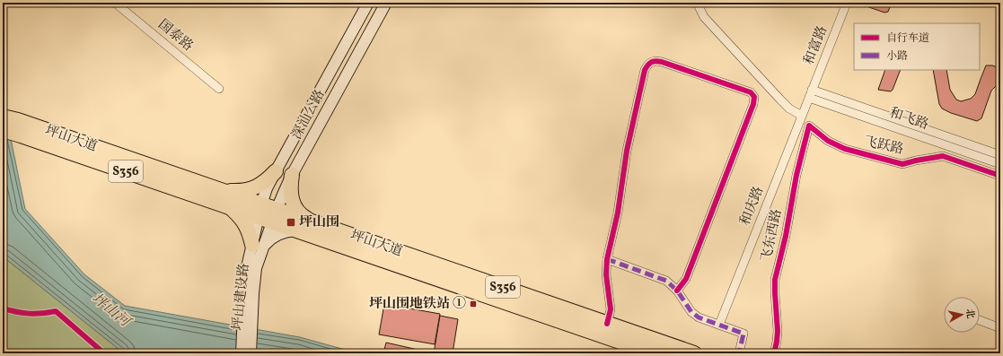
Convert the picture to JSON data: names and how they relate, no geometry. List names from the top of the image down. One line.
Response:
{"streets":{"highway":["坪山大道","S356"],"main road":["深汕公路","坪山建设路"],"street":["国泰路","和富路","和飞路","飞跃路","和庆路","飞东西路"]},"crossings":[["和富路","和飞路"],["和富路","和庆路"],["深汕公路","坪山大道"],["深汕公路","坪山建设路"],["和飞路","和庆路"],["飞跃路","飞东西路"]],"water":["坪山河"],"places":{"transit":["坪山围","坪山围地铁站 ①"]},"legend":["自行车道","小路"],"north":"right"}
